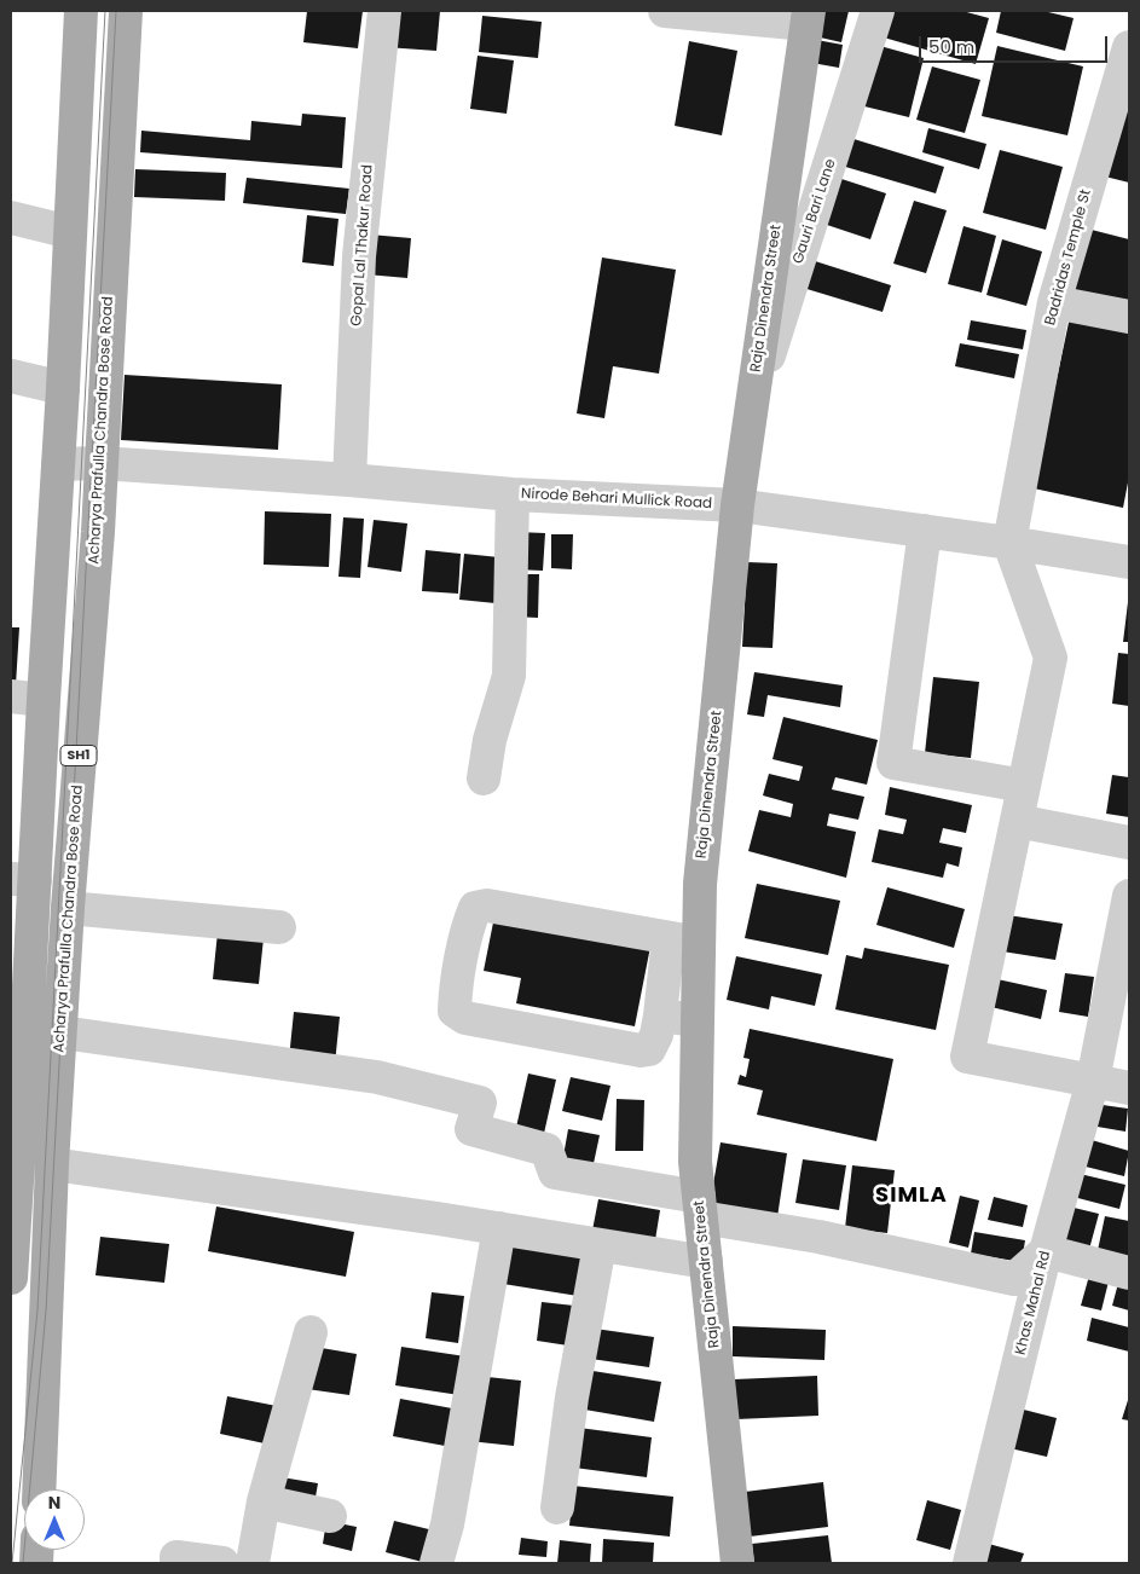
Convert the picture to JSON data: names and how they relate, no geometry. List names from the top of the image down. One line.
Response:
{"streets":{"main road":["Raja Dinendra Street","Acharya Prafulla Chandra Bose Road","SH1"],"street":["Gauri Bari Lane","Gopal Lal Thakur Road","Badridas Temple St","Nirode Behari Mullick Road","Khas Mahal Rd"]},"crossings":[["Gauri Bari Lane","Raja Dinendra Street"],["Gopal Lal Thakur Road","Nirode Behari Mullick Road"],["Badridas Temple St","Nirode Behari Mullick Road"],["Raja Dinendra Street","Nirode Behari Mullick Road"],["Acharya Prafulla Chandra Bose Road","Nirode Behari Mullick Road"],["Nirode Behari Mullick Road","SH1"]],"districts":["SIMLA"],"scale_bar":"50 m","north":"top"}
